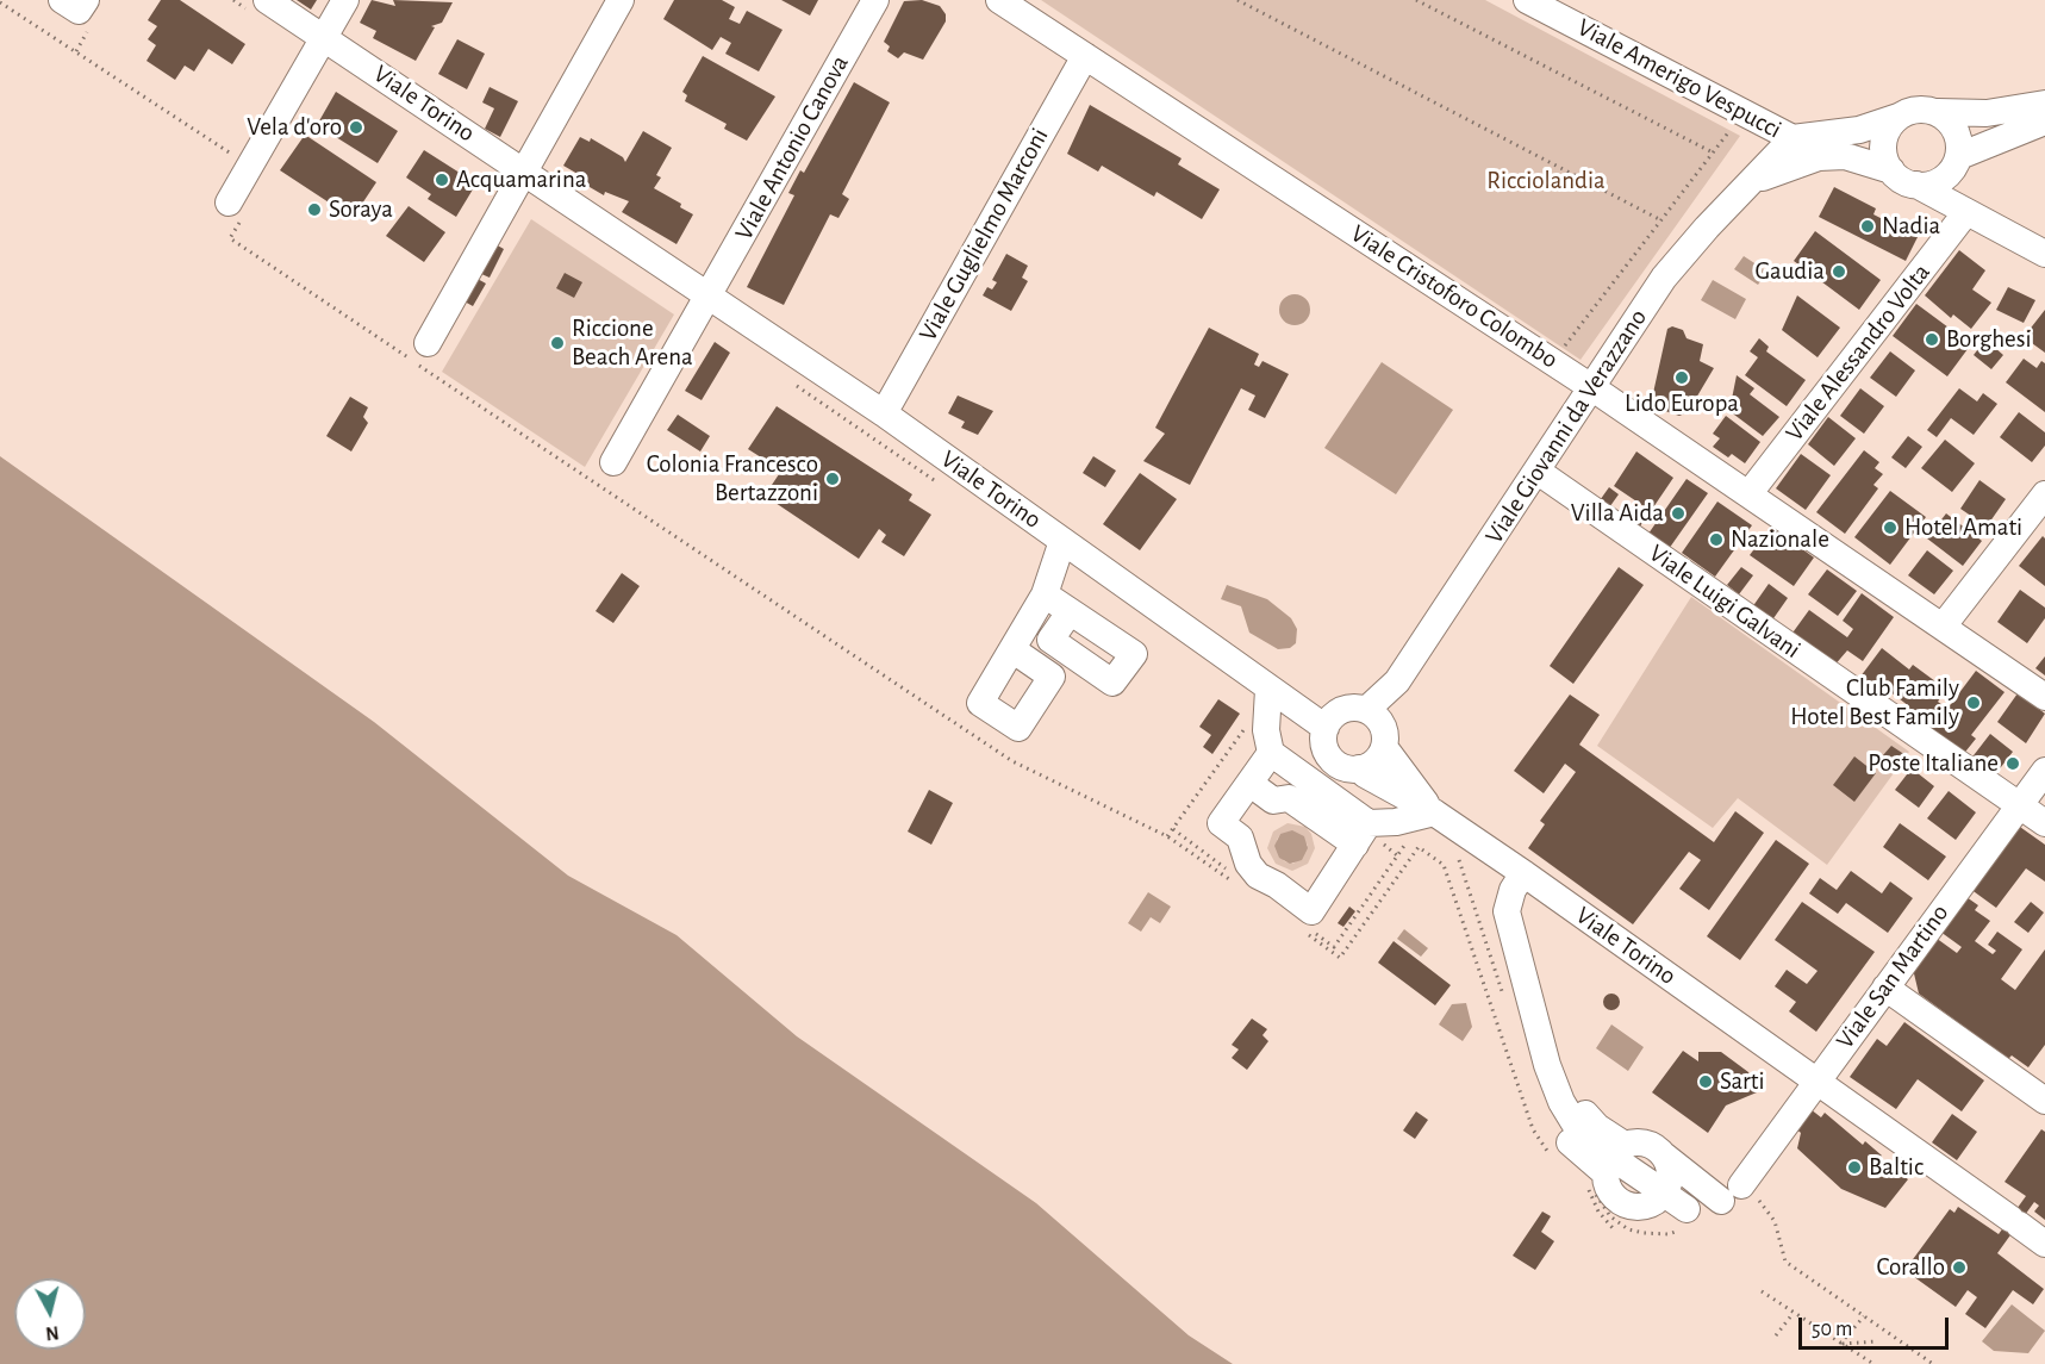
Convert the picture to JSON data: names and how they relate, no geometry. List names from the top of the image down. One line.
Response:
{"streets":{"street":["Viale Amerigo Vespucci","Viale Torino","Viale Antonio Canova","Viale Guglielmo Marconi","Viale Cristoforo Colombo","Viale Alessandro Volta","Viale Giovanni da Verazzano","Viale Luigi Galvani","Viale San Martino"]},"crossings":[["Viale Amerigo Vespucci","Viale Giovanni da Verazzano"],["Viale Torino","Viale Antonio Canova"],["Viale Torino","Viale Guglielmo Marconi"],["Viale Torino","Viale Giovanni da Verazzano"],["Viale Torino","Viale San Martino"],["Viale Guglielmo Marconi","Viale Cristoforo Colombo"],["Viale Cristoforo Colombo","Viale Alessandro Volta"],["Viale Cristoforo Colombo","Viale Giovanni da Verazzano"],["Viale Giovanni da Verazzano","Viale Luigi Galvani"],["Viale Luigi Galvani","Viale San Martino"]],"parks":["Ricciolandia"],"places":["Vela d'oro","Acquamarina","Soraya","Nadia","Gaudia","Borghesi","Riccione Beach Arena","Lido Europa","Colonia Francesco Bertazzoni","Villa Aida","Hotel Amati","Nazionale","Club Family Hotel Best Family","Poste Italiane","Sarti","Baltic","Corallo"],"scale_bar":"50 m","north":"bottom"}
